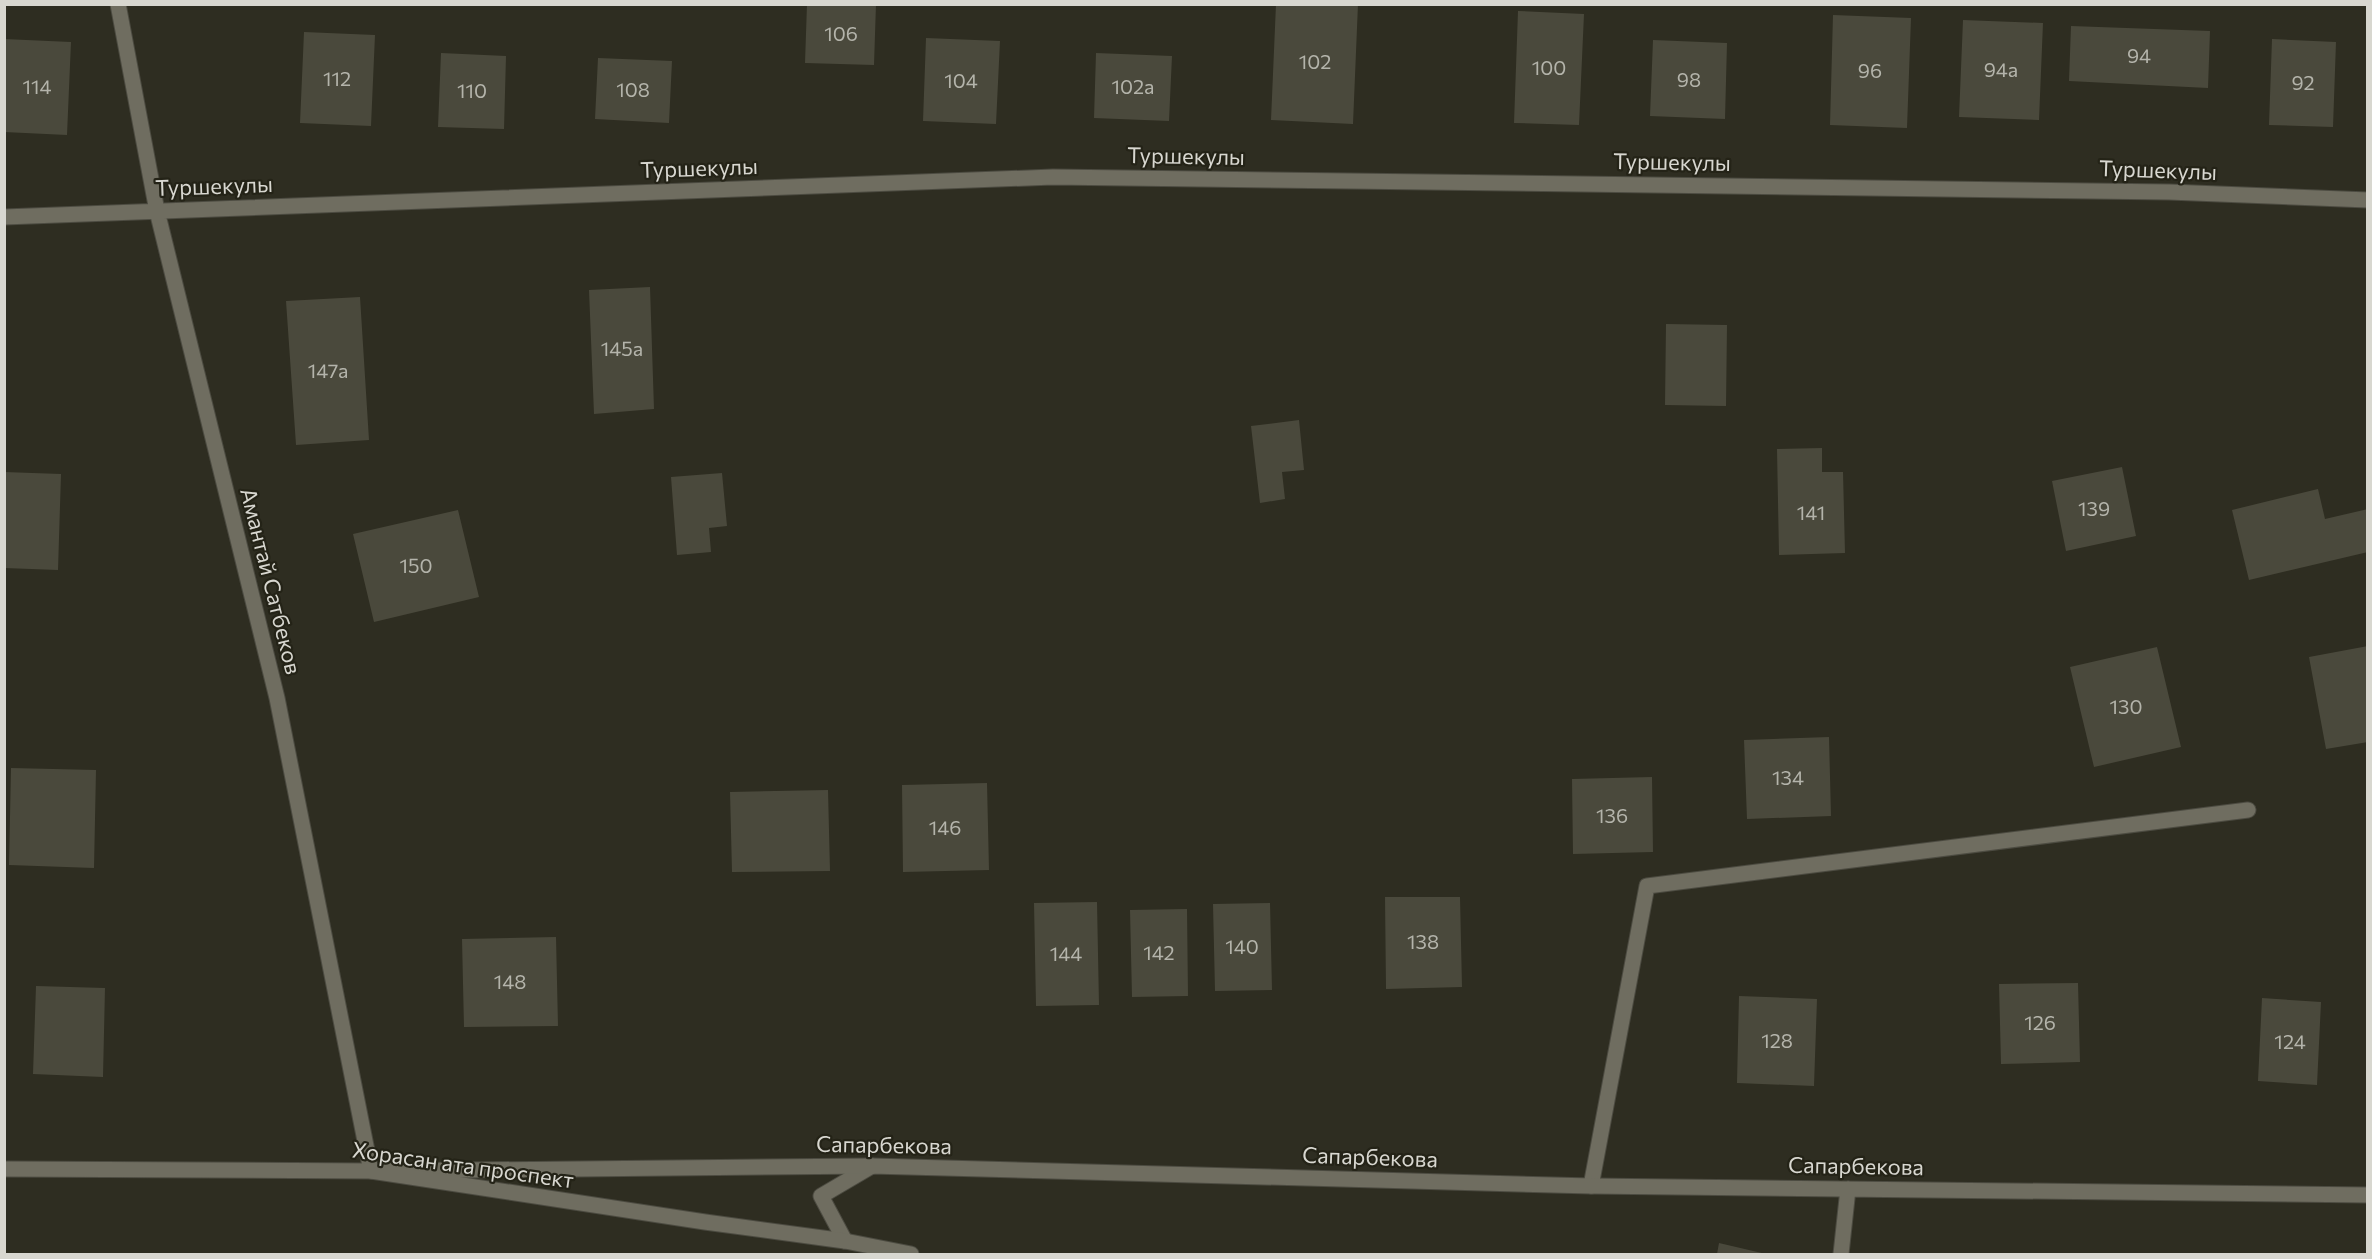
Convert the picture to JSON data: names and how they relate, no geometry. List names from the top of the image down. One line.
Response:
{"streets":{"street":["Туршекулы","Амантай Сатбеков","Сапарбекова","Хорасан ата проспект"]},"crossings":[["Туршекулы","Амантай Сатбеков"],["Амантай Сатбеков","Сапарбекова"],["Амантай Сатбеков","Хорасан ата проспект"],["Сапарбекова","Хорасан ата проспект"]],"house_numbers":["106","94","102","100","94а","96","112","98","104","92","114","102а","108","110","145а","147а","139","141","150","130","134","136","146","138","140","142","144","148","126","128","124"]}
